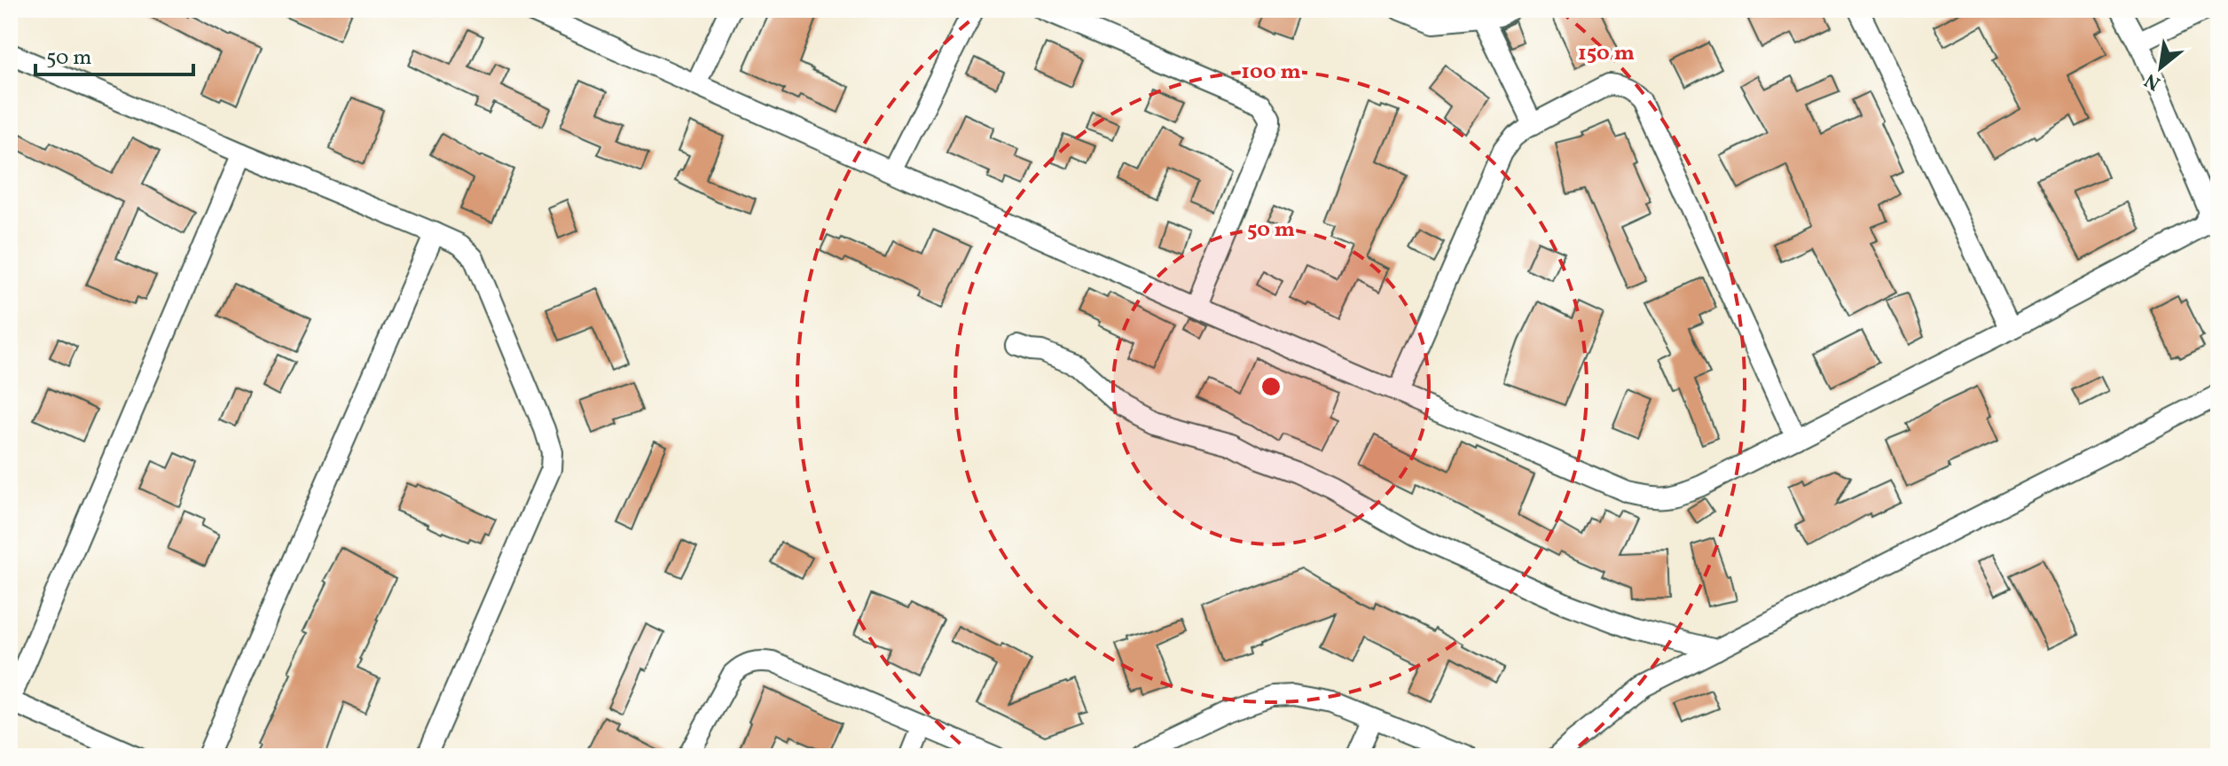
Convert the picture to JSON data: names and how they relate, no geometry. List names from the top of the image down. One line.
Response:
{"scale_bar":"50 m","north":"bottom left","rings":["150 m","100 m","50 m"]}
